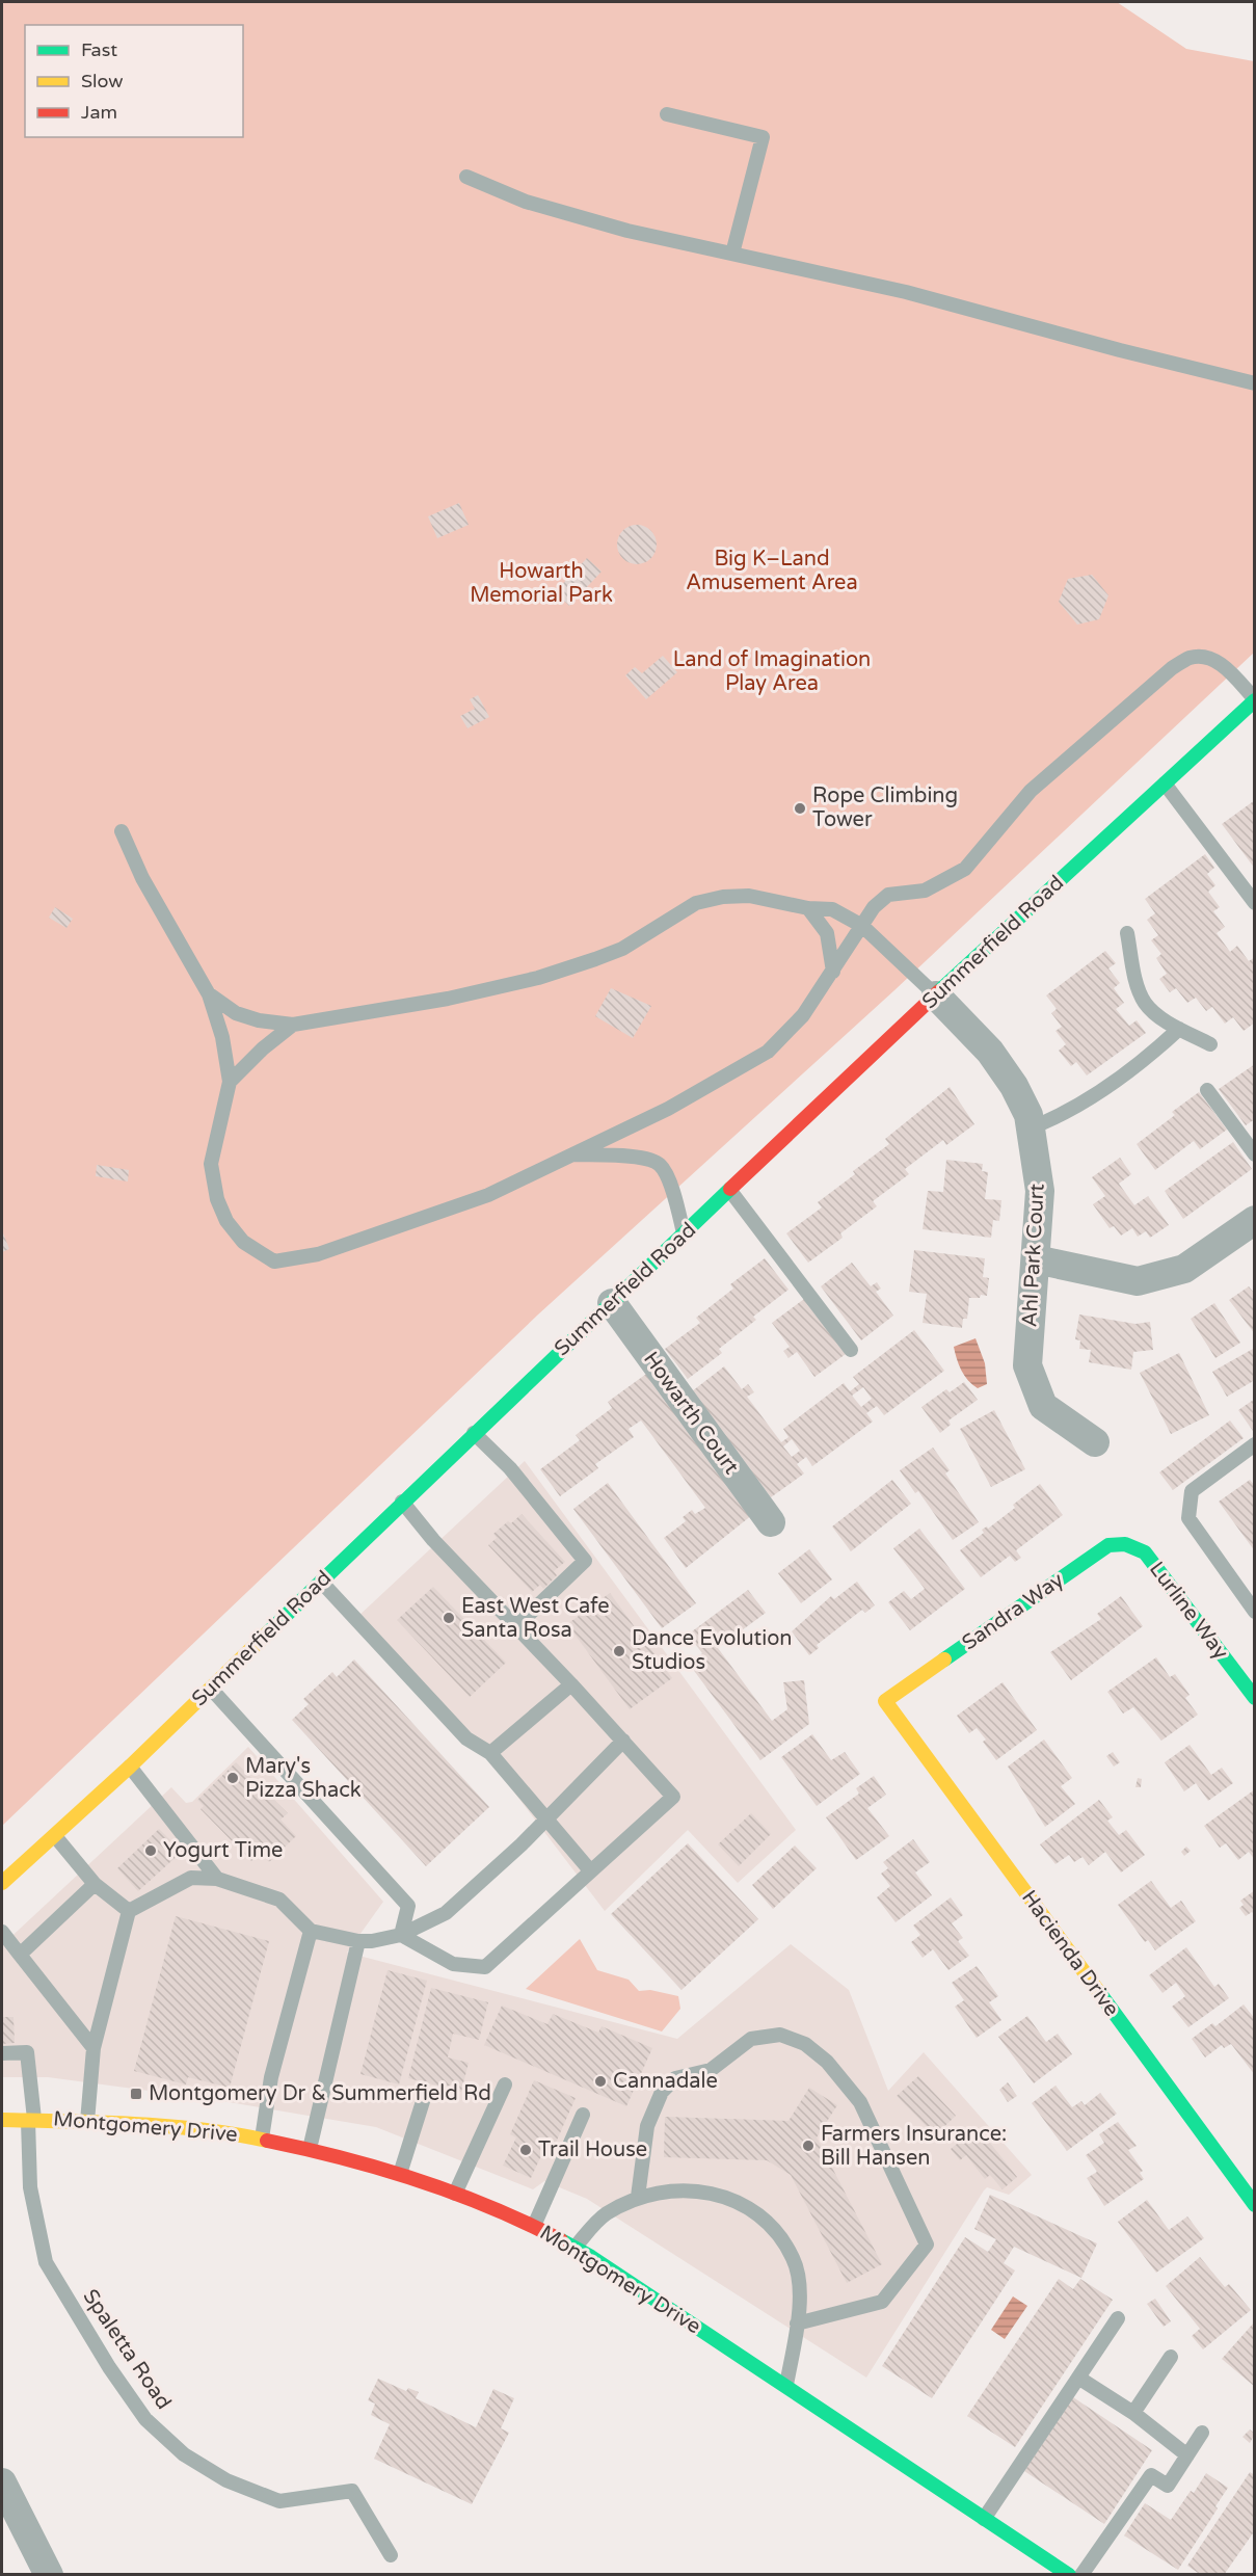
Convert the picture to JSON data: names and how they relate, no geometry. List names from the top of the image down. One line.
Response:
{"streets":{"street":["Summerfield Road","Ahl Park Court","Howarth Court","Lurline Way","Sandra Way","Hacienda Drive","Montgomery Drive"],"lane":["Spaletta Road"]},"crossings":[["Summerfield Road","Ahl Park Court"],["Summerfield Road","Howarth Court"],["Lurline Way","Sandra Way"],["Sandra Way","Hacienda Drive"],["Montgomery Drive","Spaletta Road"]],"parks":["Big K–Land Amusement Area","Howarth Memorial Park","Land of Imagination Play Area"],"places":{"other":["Rope Climbing Tower","East West Cafe Santa Rosa","Dance Evolution Studios","Mary's Pizza Shack","Yogurt Time","Cannadale","Farmers Insurance: Bill Hansen","Trail House"],"transit":["Montgomery Dr & Summerfield Rd"]},"legend":["Fast","Slow","Jam"]}
